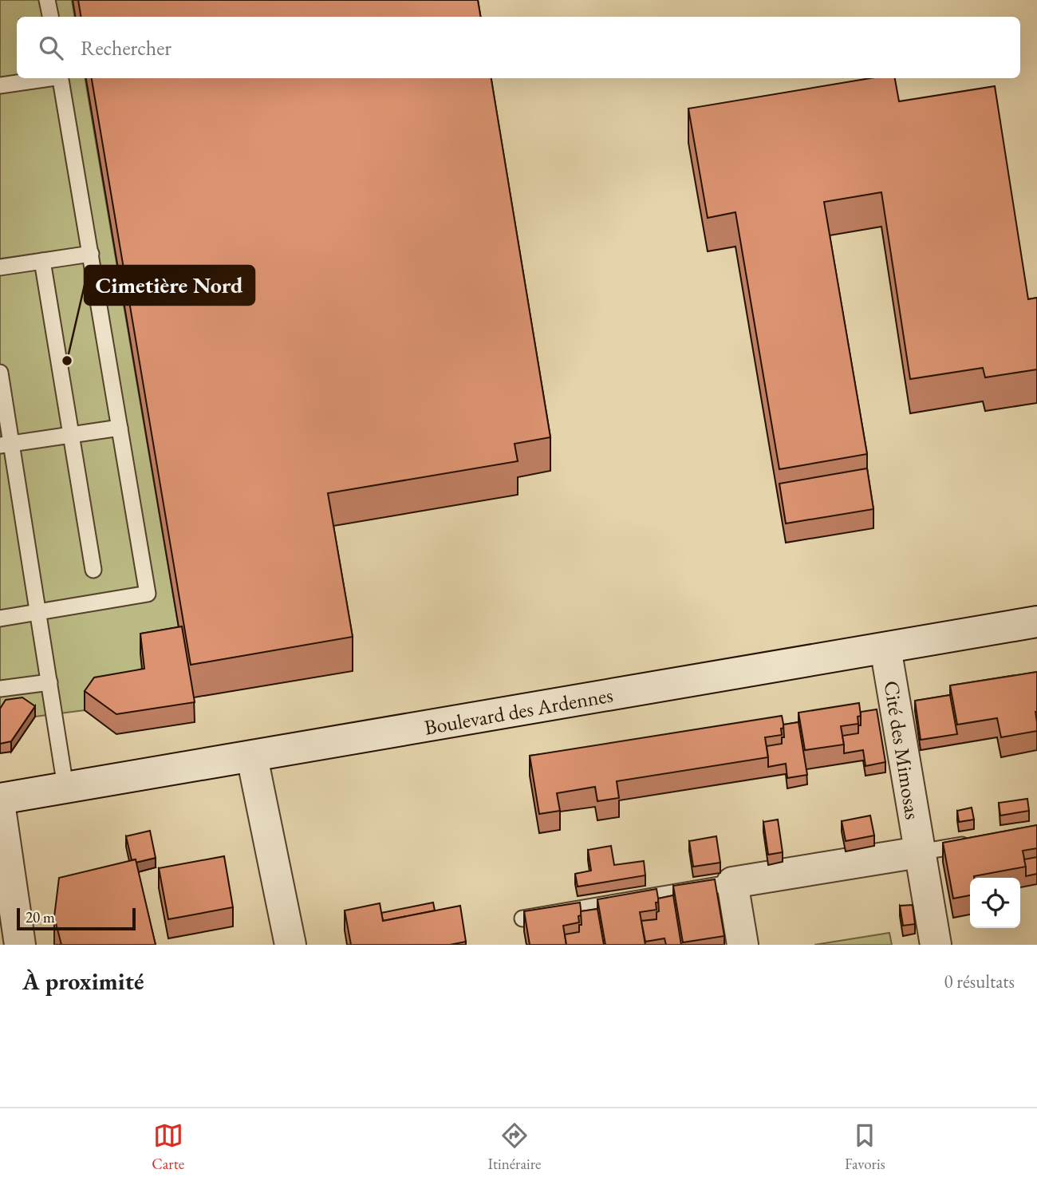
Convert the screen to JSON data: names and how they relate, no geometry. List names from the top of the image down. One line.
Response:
{"streets":{"main road":["Boulevard des Ardennes","Cité des Mimosas"]},"crossings":[["Boulevard des Ardennes","Cité des Mimosas"]],"places":["Cimetière Nord"],"scale_bar":"20 m","page":{"search":"Rechercher","scale":"20 m","heading":["À proximité","0 résultats"],"nav":["Carte","Itinéraire","Favoris"]}}
